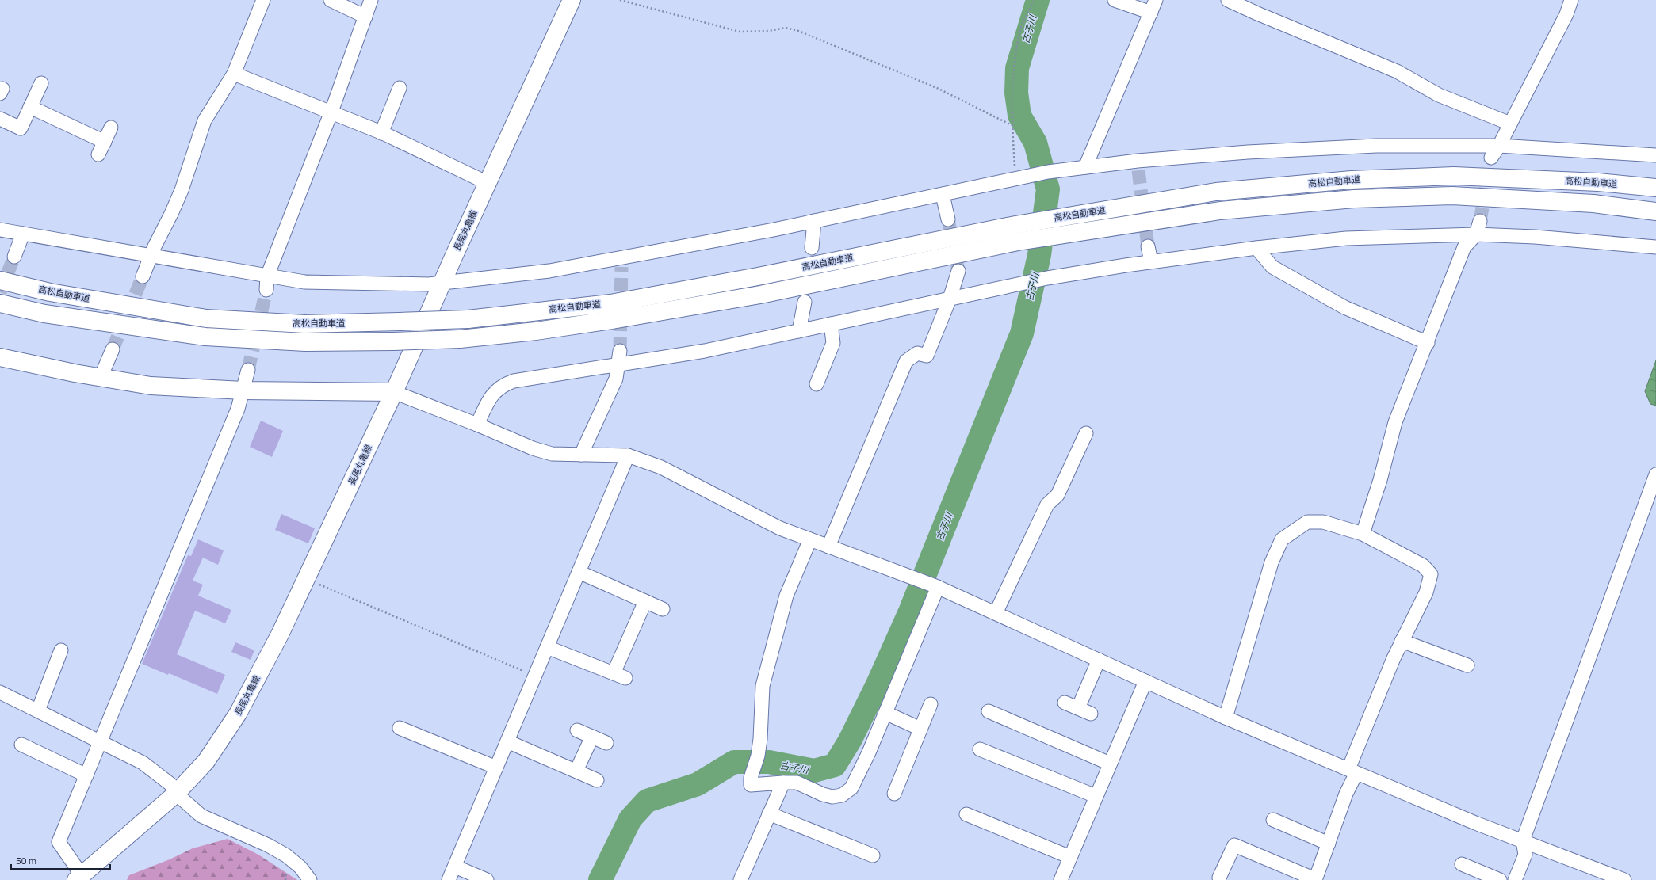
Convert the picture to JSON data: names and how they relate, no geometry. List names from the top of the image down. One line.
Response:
{"streets":{"main road":["高松自動車道","長尾丸亀線"]},"water":["古子川"],"scale_bar":"50 m"}
